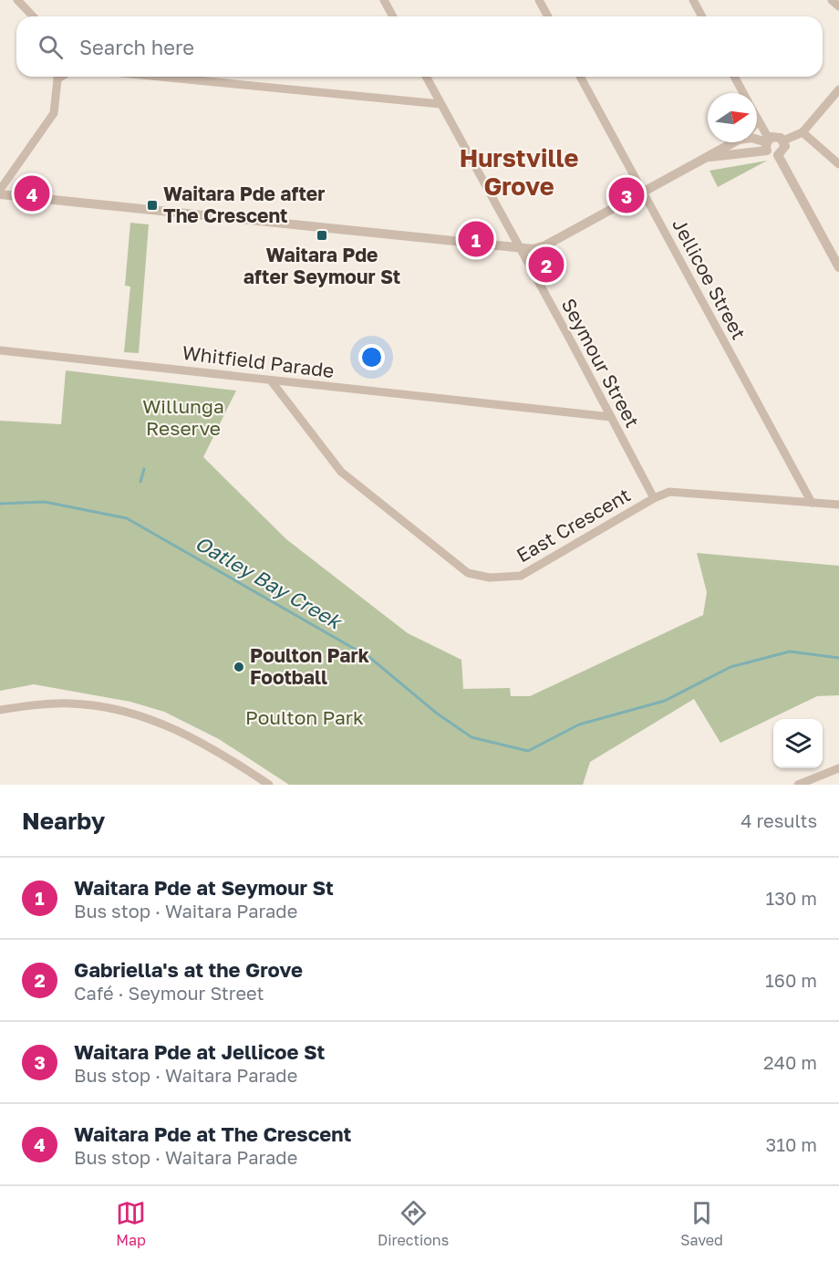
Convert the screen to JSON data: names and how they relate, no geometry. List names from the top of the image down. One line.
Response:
{"streets":{"street":["Jellicoe Street","Whitfield Parade","Seymour Street","East Crescent"]},"crossings":[["Jellicoe Street","East Crescent"],["Whitfield Parade","Seymour Street"],["Whitfield Parade","East Crescent"],["Seymour Street","East Crescent"]],"districts":["Hurstville Grove"],"water":["Oatley Bay Creek"],"parks":["Willunga Reserve","Poulton Park"],"places":{"transit":["Waitara Pde after The Crescent","Waitara Pde after Seymour St"],"other":["Poulton Park Football"]},"north":"right","page":{"search":"Search here","pins":["4","3","1","2"],"heading":["Nearby","4 results"],"list":[{"mark":"1","name":"Waitara Pde at Seymour St","note":"Bus stop · Waitara Parade","value":"130 m"},{"mark":"2","name":"Gabriella's at the Grove","note":"Café · Seymour Street","value":"160 m"},{"mark":"3","name":"Waitara Pde at Jellicoe St","note":"Bus stop · Waitara Parade","value":"240 m"},{"mark":"4","name":"Waitara Pde at The Crescent","note":"Bus stop · Waitara Parade","value":"310 m"}],"nav":["Map","Directions","Saved"]}}
